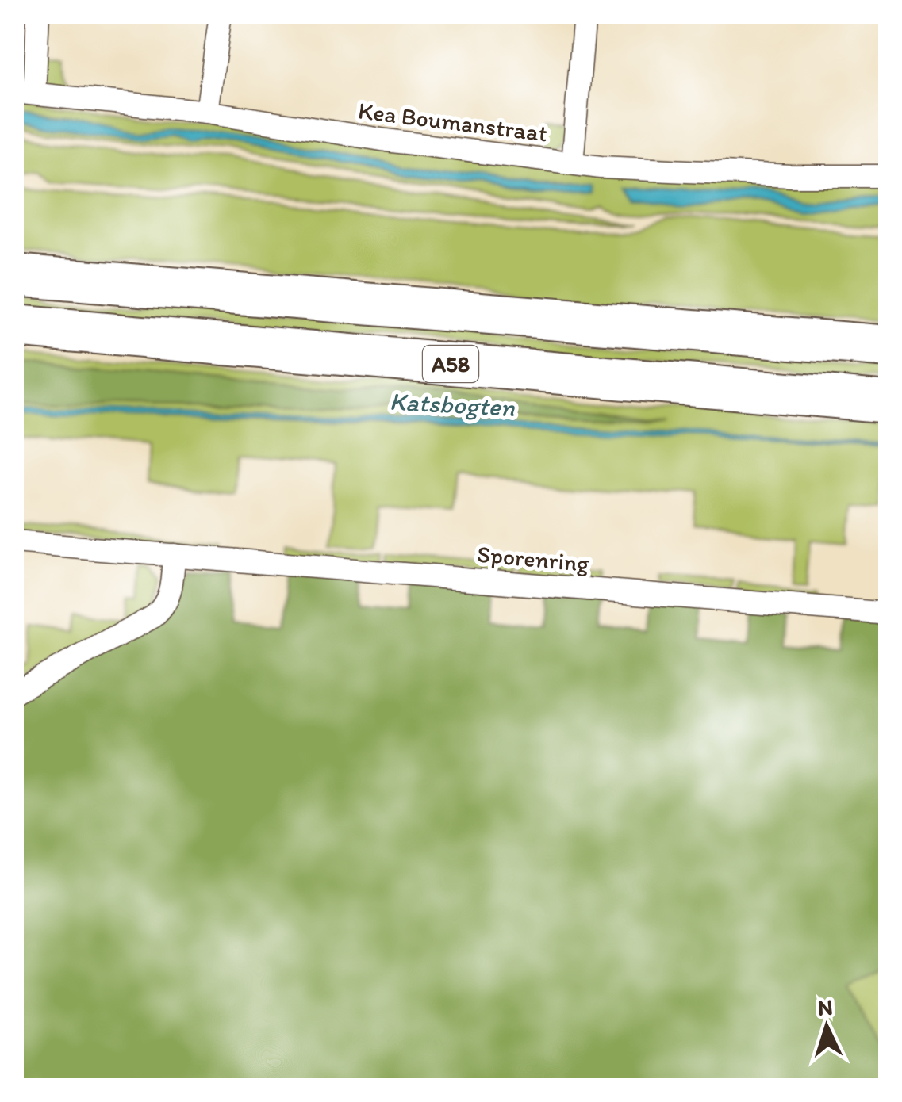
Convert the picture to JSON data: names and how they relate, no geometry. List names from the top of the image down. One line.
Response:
{"streets":{"highway":["A58"],"street":["Kea Boumanstraat","Sporenring"]},"water":["Katsbogten"],"north":"top"}
